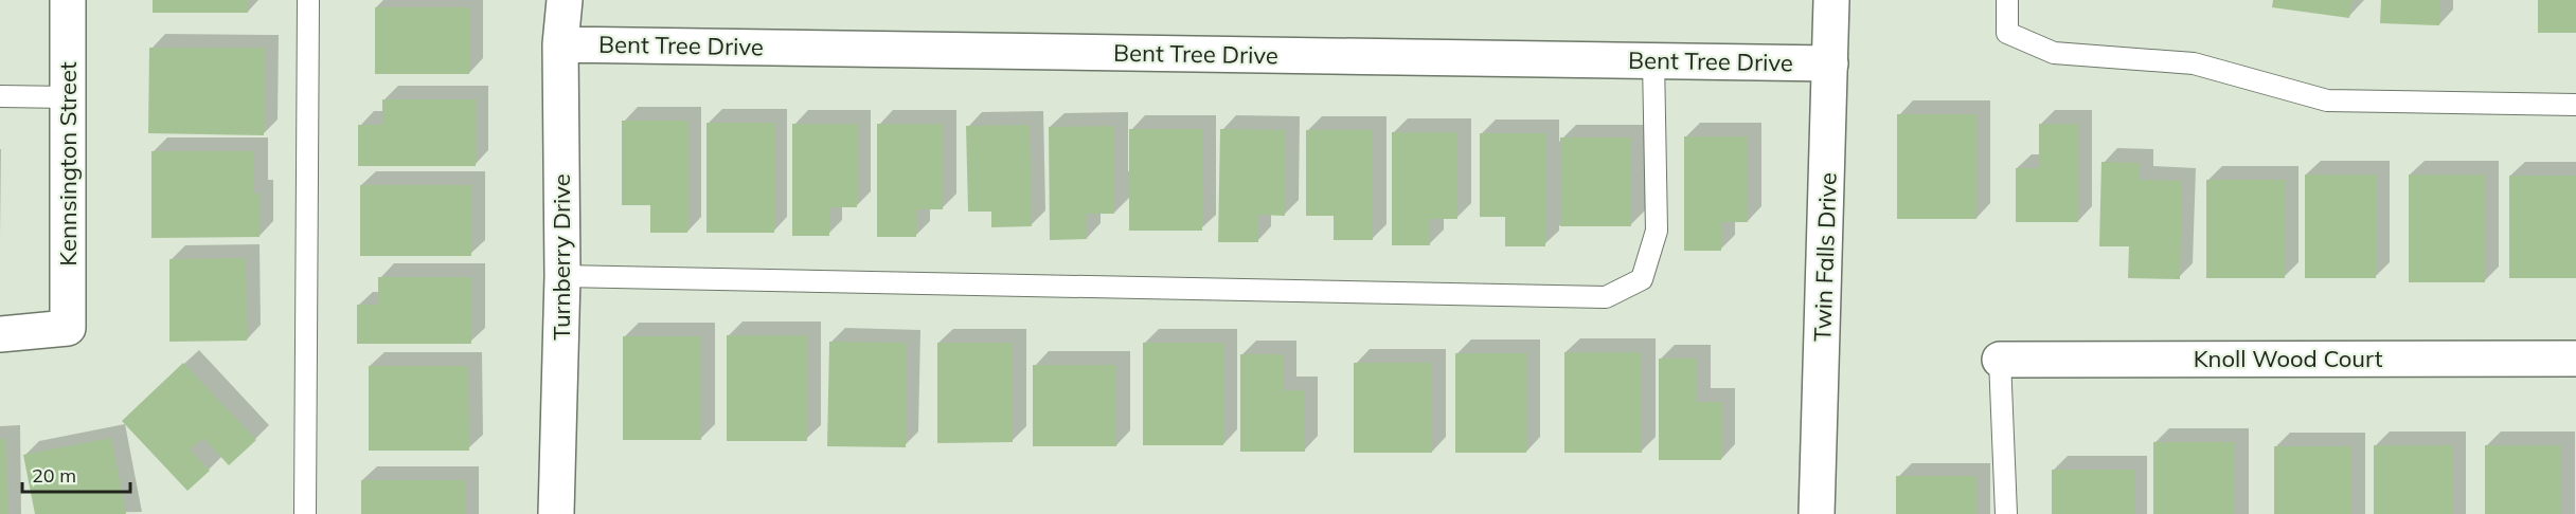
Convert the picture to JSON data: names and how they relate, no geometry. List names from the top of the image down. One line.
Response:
{"streets":{"street":["Bent Tree Drive","Kennsington Street","Turnberry Drive","Twin Falls Drive","Knoll Wood Court"]},"crossings":[["Bent Tree Drive","Turnberry Drive"],["Bent Tree Drive","Twin Falls Drive"]],"scale_bar":"20 m"}
